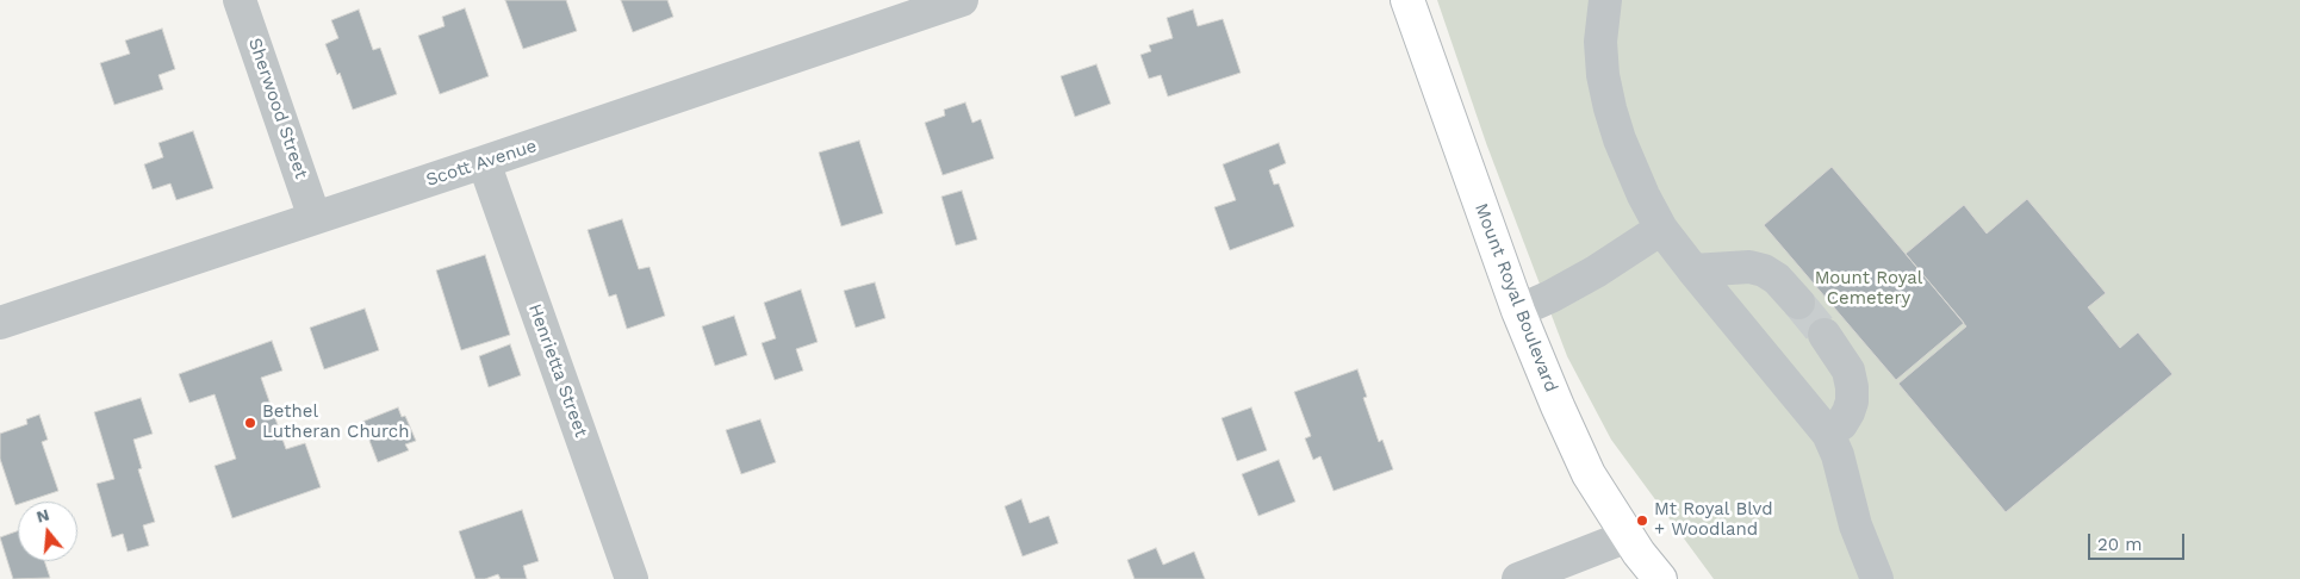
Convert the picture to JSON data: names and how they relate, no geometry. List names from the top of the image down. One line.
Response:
{"streets":{"main road":["Mount Royal Boulevard"],"street":["Sherwood Street","Scott Avenue","Henrietta Street"]},"crossings":[["Sherwood Street","Scott Avenue"],["Scott Avenue","Henrietta Street"]],"parks":["Mount Royal Cemetery"],"places":["Bethel Lutheran Church","Mt Royal Blvd + Woodland"],"scale_bar":"20 m","north":"top"}
